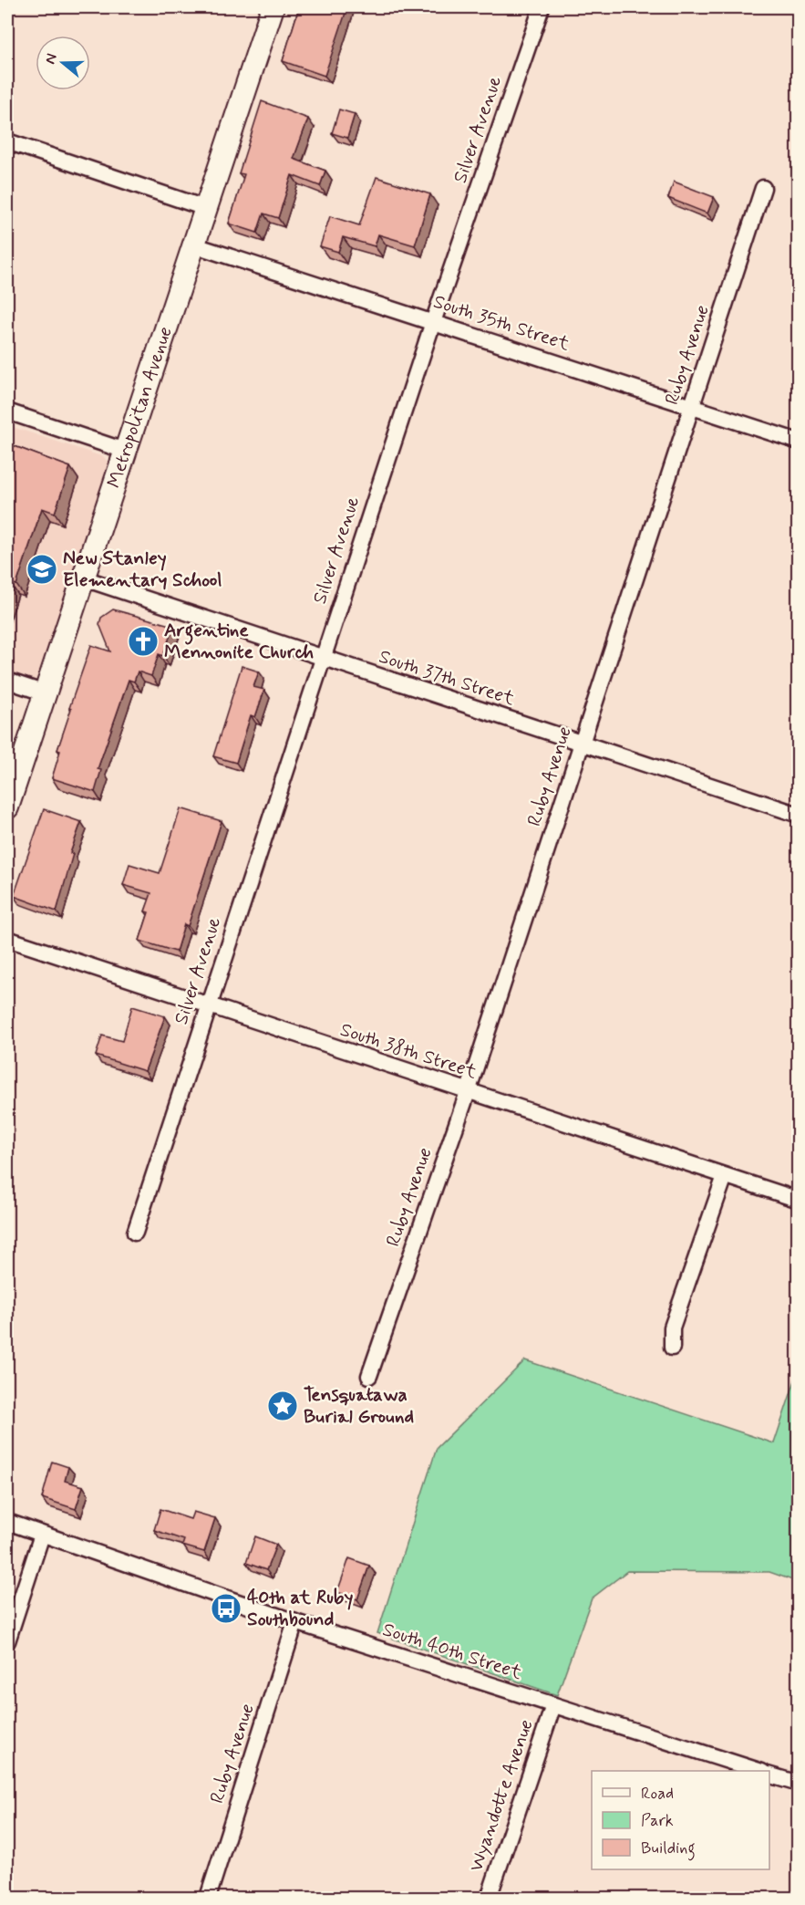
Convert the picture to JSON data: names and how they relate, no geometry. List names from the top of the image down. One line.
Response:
{"streets":{"main road":["Metropolitan Avenue"],"street":["Silver Avenue","South 35th Street","Ruby Avenue","South 37th Street","South 38th Street","South 40th Street","Wyandotte Avenue"]},"crossings":[["Silver Avenue","South 35th Street"],["Silver Avenue","South 37th Street"],["Silver Avenue","South 38th Street"],["South 35th Street","Ruby Avenue"],["South 35th Street","Metropolitan Avenue"],["Ruby Avenue","South 37th Street"],["Ruby Avenue","South 38th Street"],["Ruby Avenue","South 40th Street"],["Metropolitan Avenue","South 37th Street"],["South 40th Street","Wyandotte Avenue"]],"places":{"school or university":["New Stanley Elementary School"],"church":["Argentine Mennonite Church"],"place":["Tensquatawa Burial Ground"],"bus stop":["40th at Ruby Southbound"]},"legend":["Road","Park","Building"],"north":"left"}
